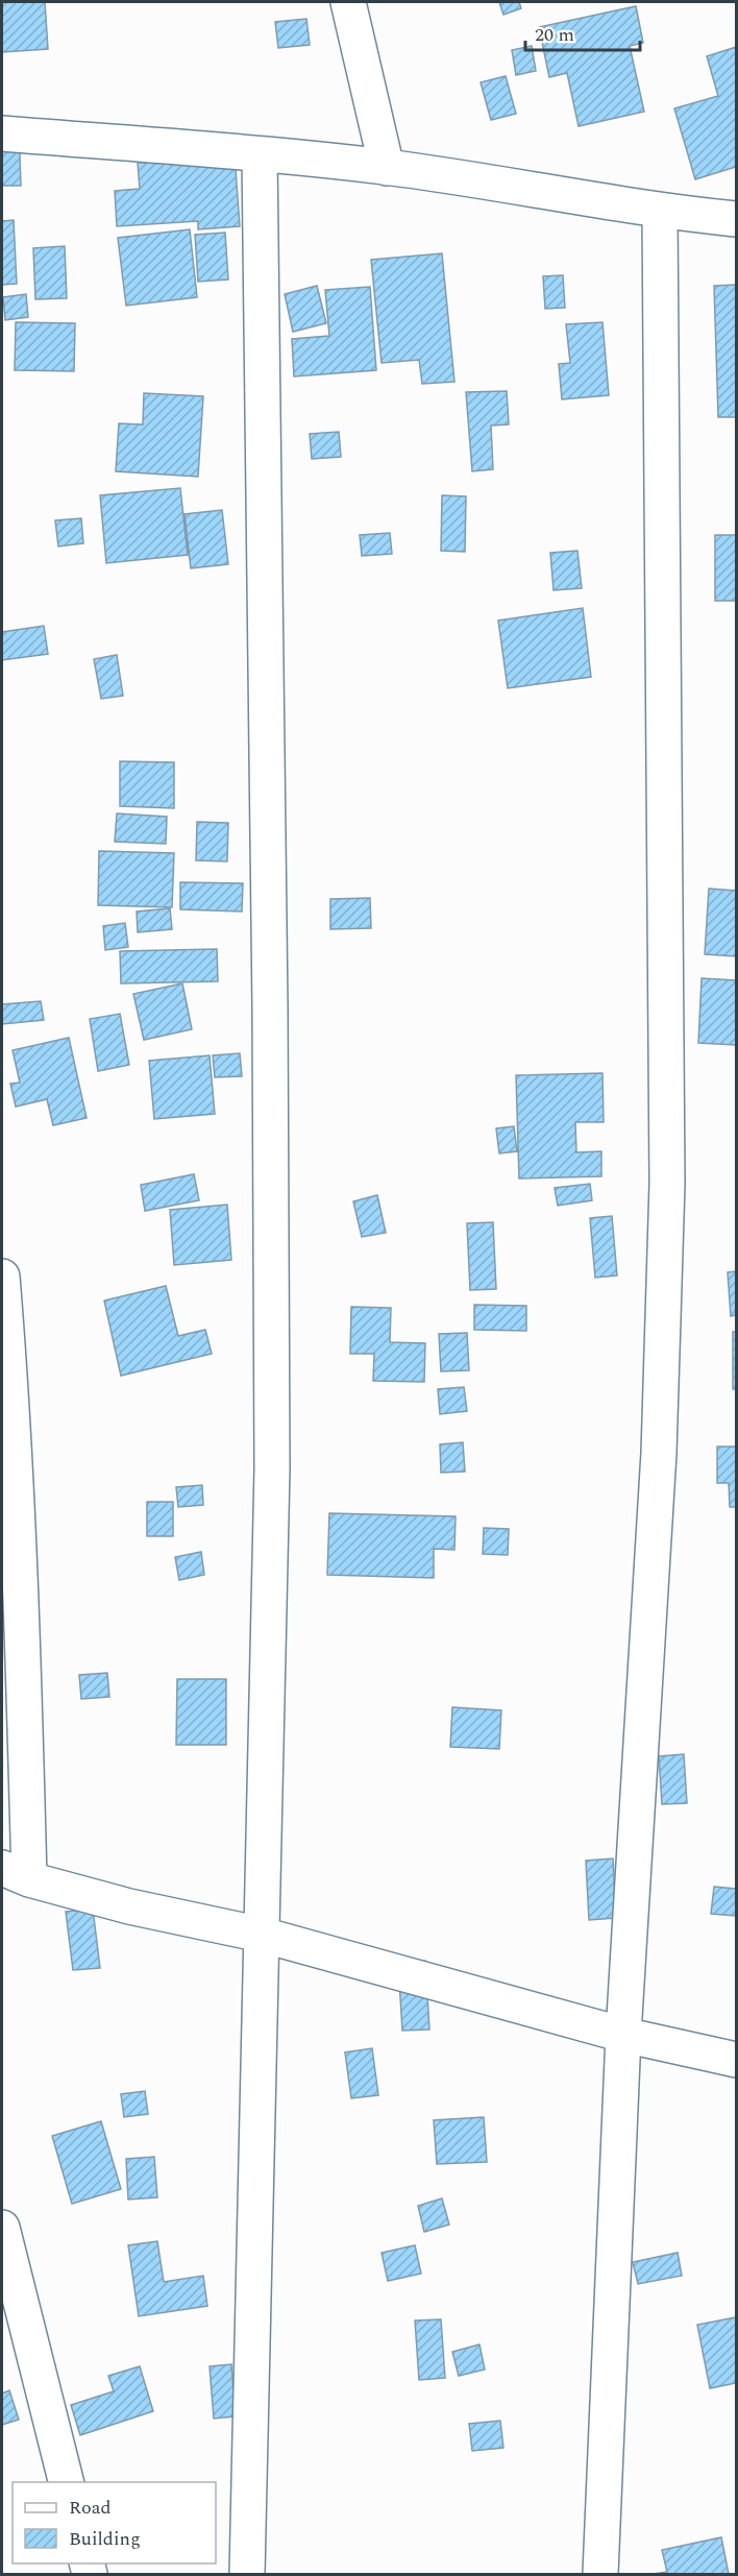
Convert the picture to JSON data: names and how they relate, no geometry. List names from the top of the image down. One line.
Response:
{"legend":["Road","Building"],"scale_bar":"20 m"}
